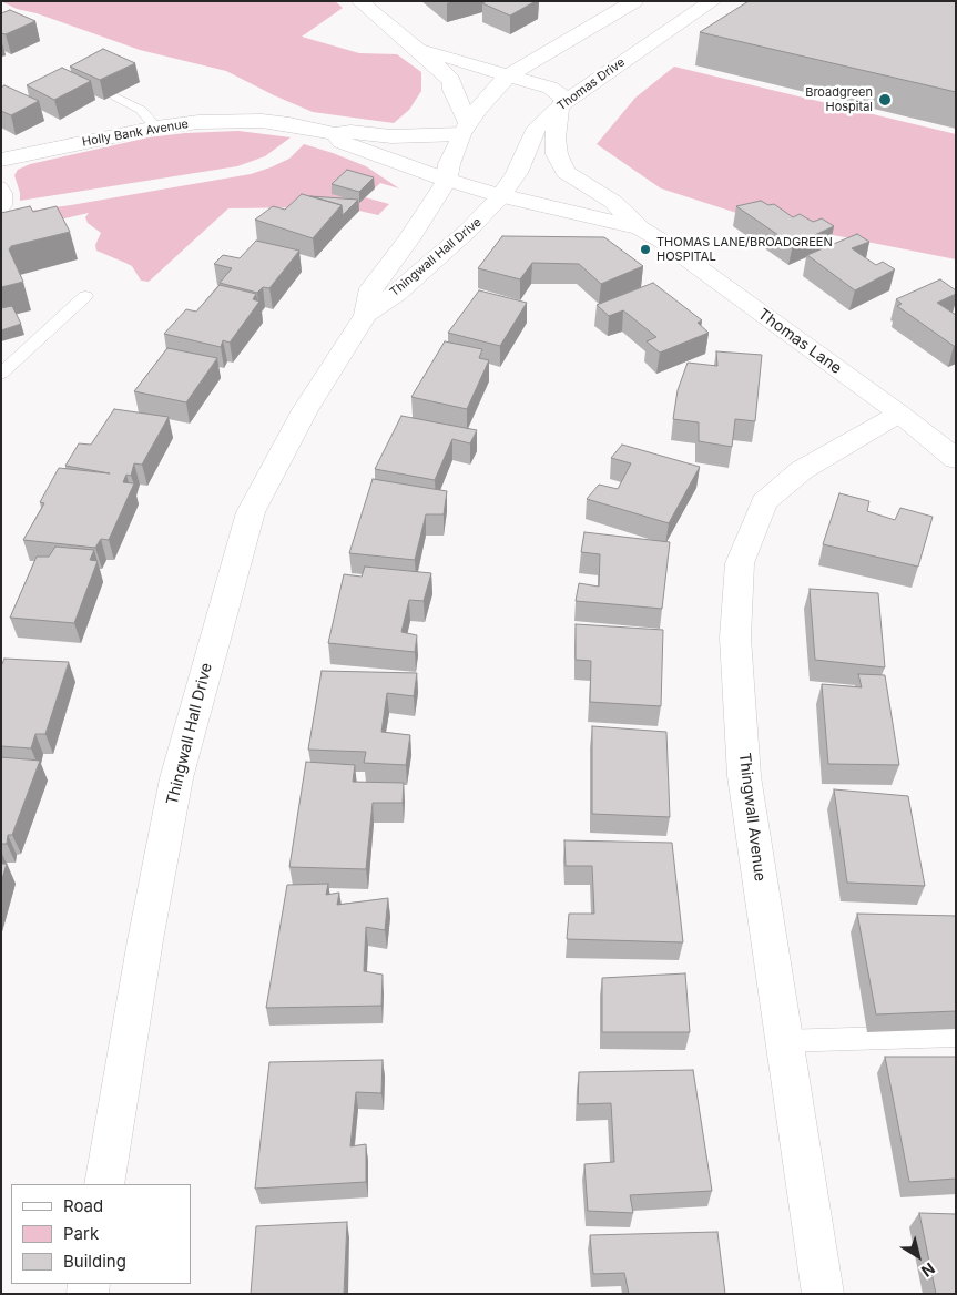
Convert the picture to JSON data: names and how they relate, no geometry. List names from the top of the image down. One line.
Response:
{"streets":{"street":["Thomas Drive","Holly Bank Avenue","Thingwall Hall Drive","Thomas Lane","Thingwall Avenue"]},"crossings":[["Thomas Drive","Thingwall Hall Drive"],["Thomas Drive","Thomas Lane"],["Holly Bank Avenue","Thingwall Hall Drive"],["Holly Bank Avenue","Thomas Lane"],["Thingwall Hall Drive","Thomas Lane"],["Thomas Lane","Thingwall Avenue"]],"places":["Broadgreen Hospital","THOMAS LANE/BROADGREEN HOSPITAL"],"legend":["Road","Park","Building"],"north":"bottom right"}
